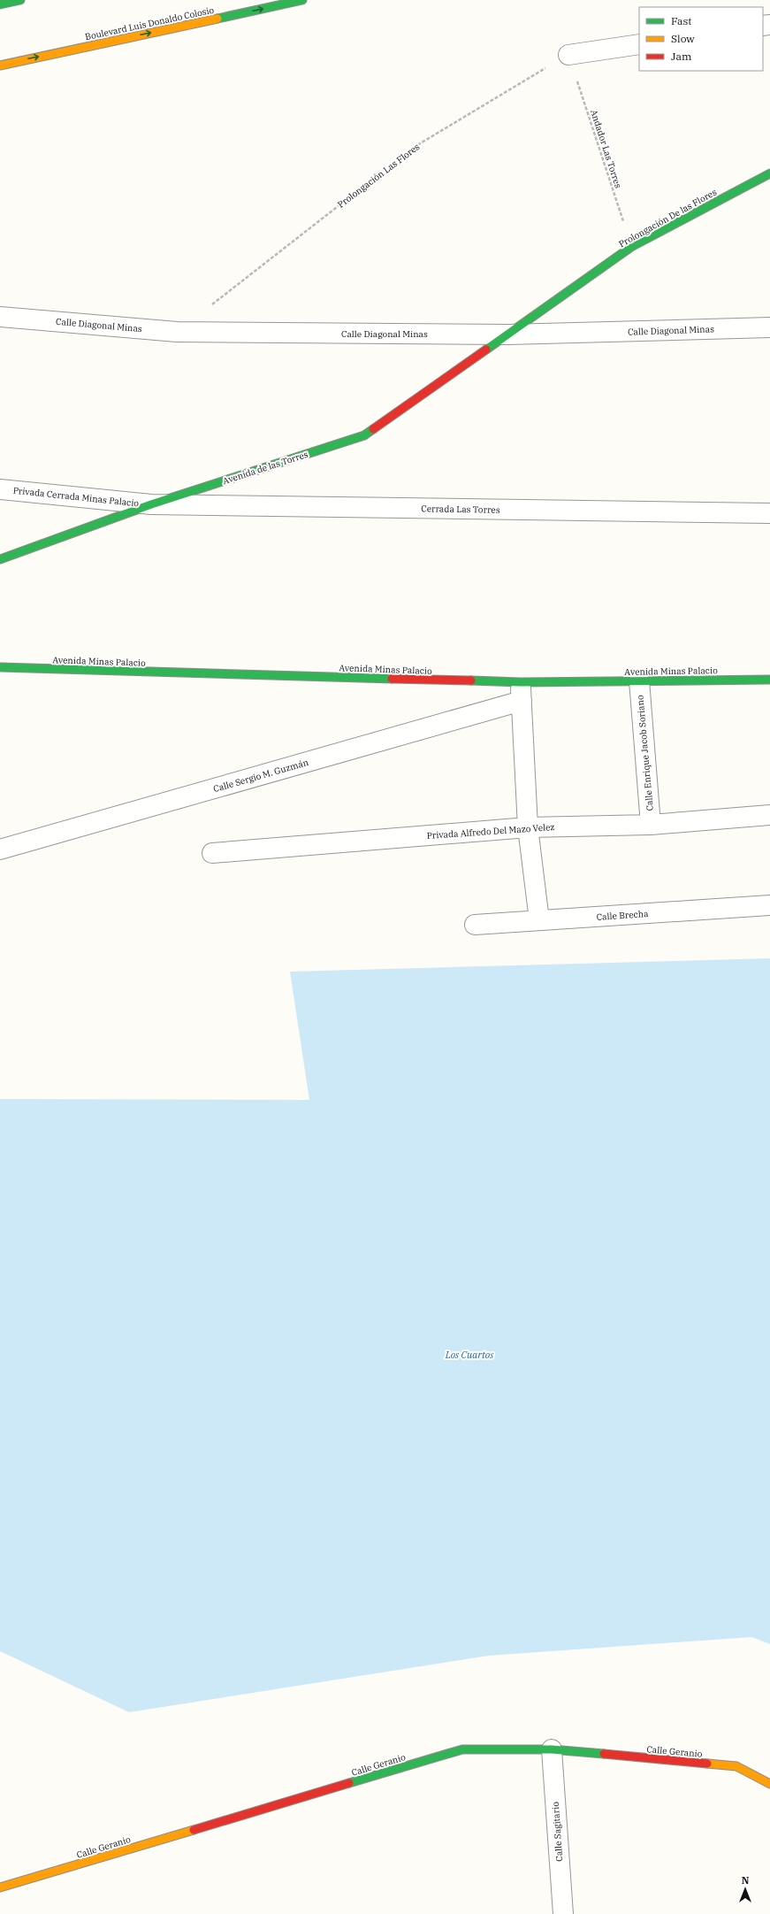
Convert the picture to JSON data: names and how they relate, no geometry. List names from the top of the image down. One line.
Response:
{"streets":{"main road":["Boulevard Luis Donaldo Colosio","Prolongación De las Flores","Avenida de las Torres","Avenida Minas Palacio","Calle Geranio"],"street":["Calle Diagonal Minas","Privada Cerrada Minas Palacio","Cerrada Las Torres","Calle Enrique Jacob Soriano","Calle Sergio M. Guzmán","Privada Alfredo Del Mazo Velez","Calle Brecha","Calle Sagitario"],"path":["Andador Las Torres","Prolongación Las Flores"]},"crossings":[["Andador Las Torres","Prolongación Las Flores"],["Andador Las Torres","Prolongación De las Flores"],["Prolongación De las Flores","Calle Diagonal Minas"],["Prolongación De las Flores","Avenida de las Torres"],["Calle Diagonal Minas","Avenida de las Torres"],["Avenida de las Torres","Privada Cerrada Minas Palacio"],["Avenida de las Torres","Cerrada Las Torres"],["Privada Cerrada Minas Palacio","Cerrada Las Torres"],["Avenida Minas Palacio","Calle Enrique Jacob Soriano"],["Calle Enrique Jacob Soriano","Privada Alfredo Del Mazo Velez"],["Calle Geranio","Calle Sagitario"]],"one_way":["Boulevard Luis Donaldo Colosio"],"water":["Los Cuartos"],"legend":["Fast","Slow","Jam"],"north":"top"}
